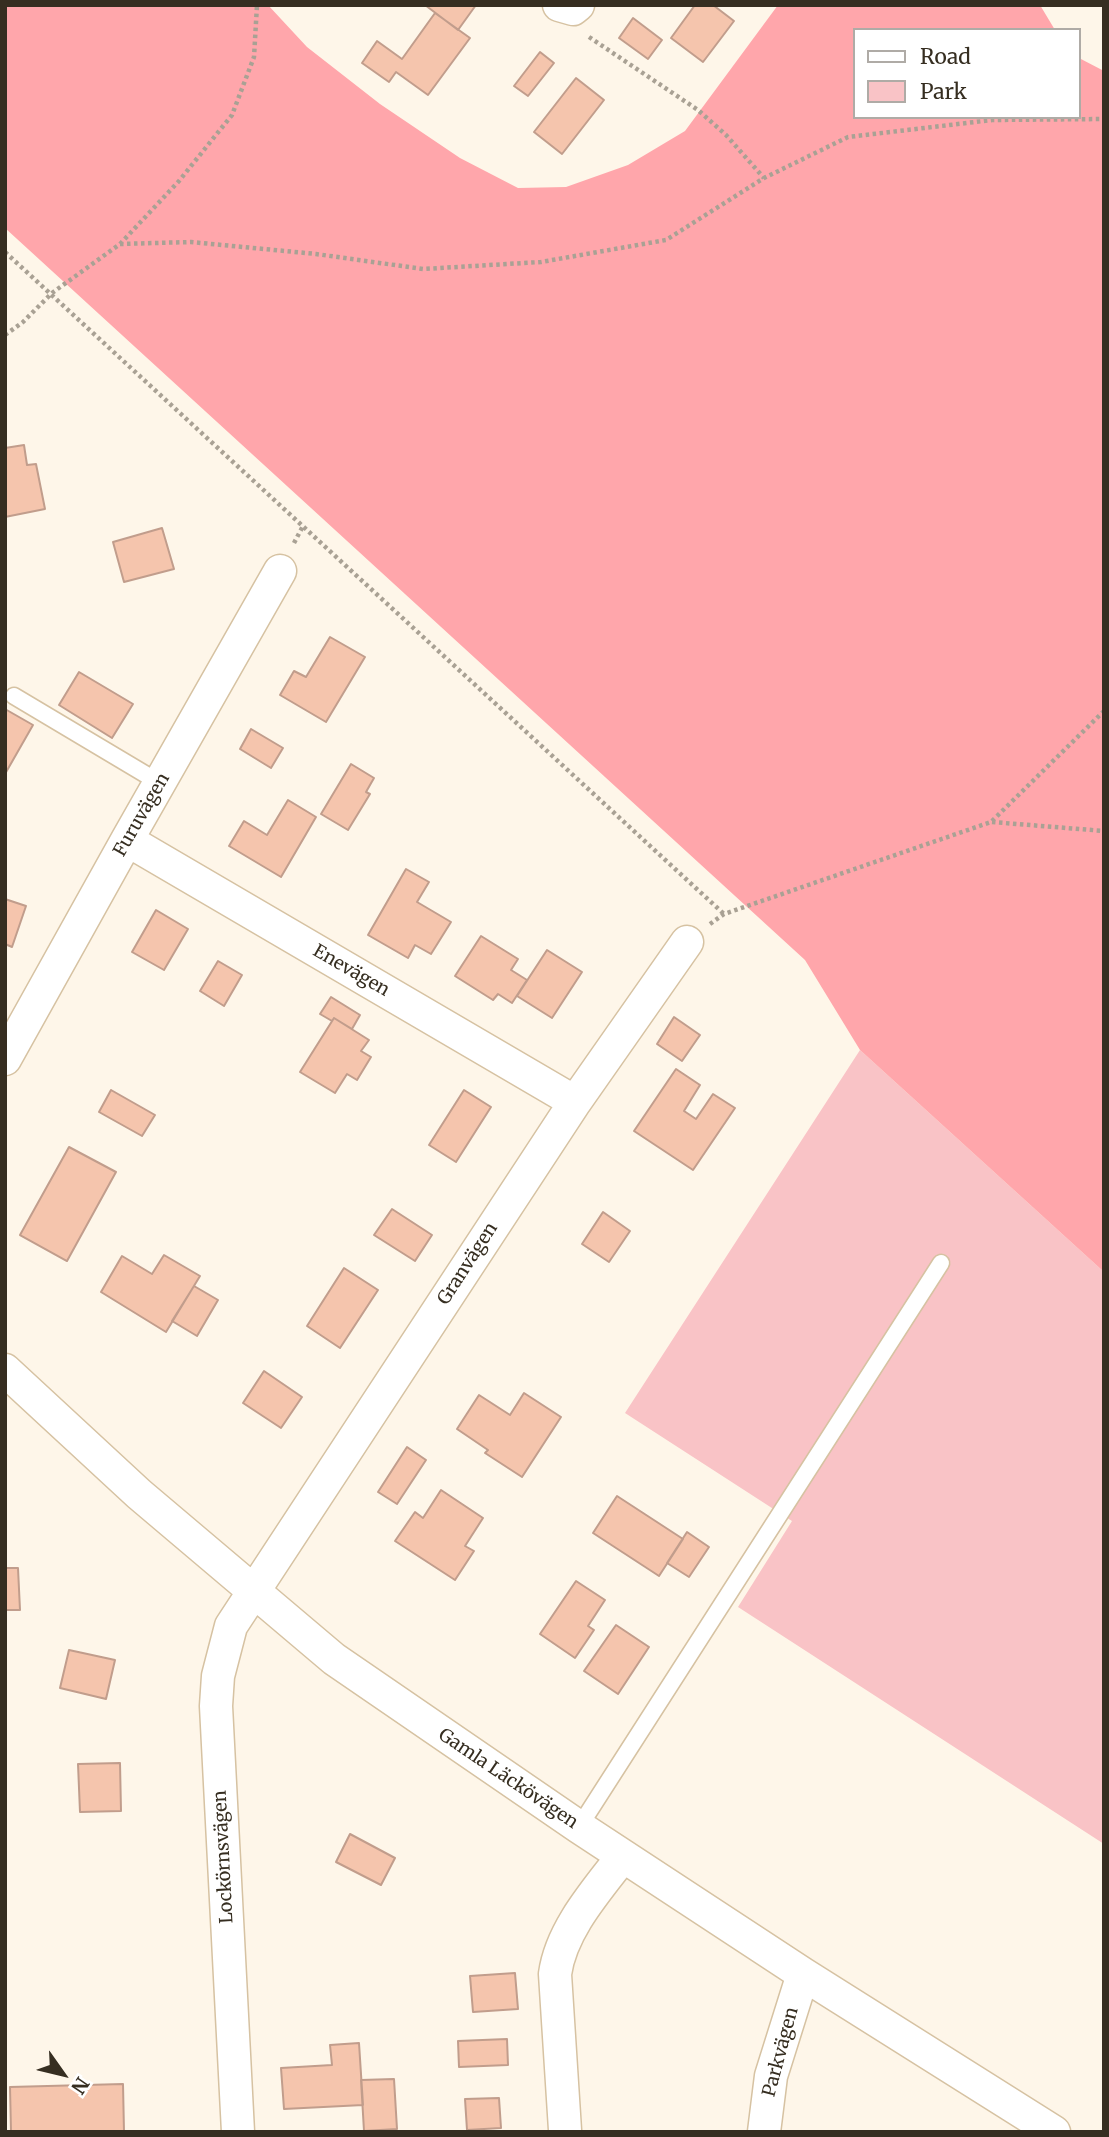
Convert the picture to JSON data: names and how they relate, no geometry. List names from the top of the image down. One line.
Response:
{"streets":{"street":["Furuvägen","Enevägen","Granvägen","Gamla Läckövägen","Lockörnsvägen","Parkvägen"]},"crossings":[["Furuvägen","Enevägen"],["Enevägen","Granvägen"],["Granvägen","Gamla Läckövägen"],["Granvägen","Lockörnsvägen"],["Gamla Läckövägen","Lockörnsvägen"],["Gamla Läckövägen","Parkvägen"]],"legend":["Road","Park"],"north":"bottom right"}
